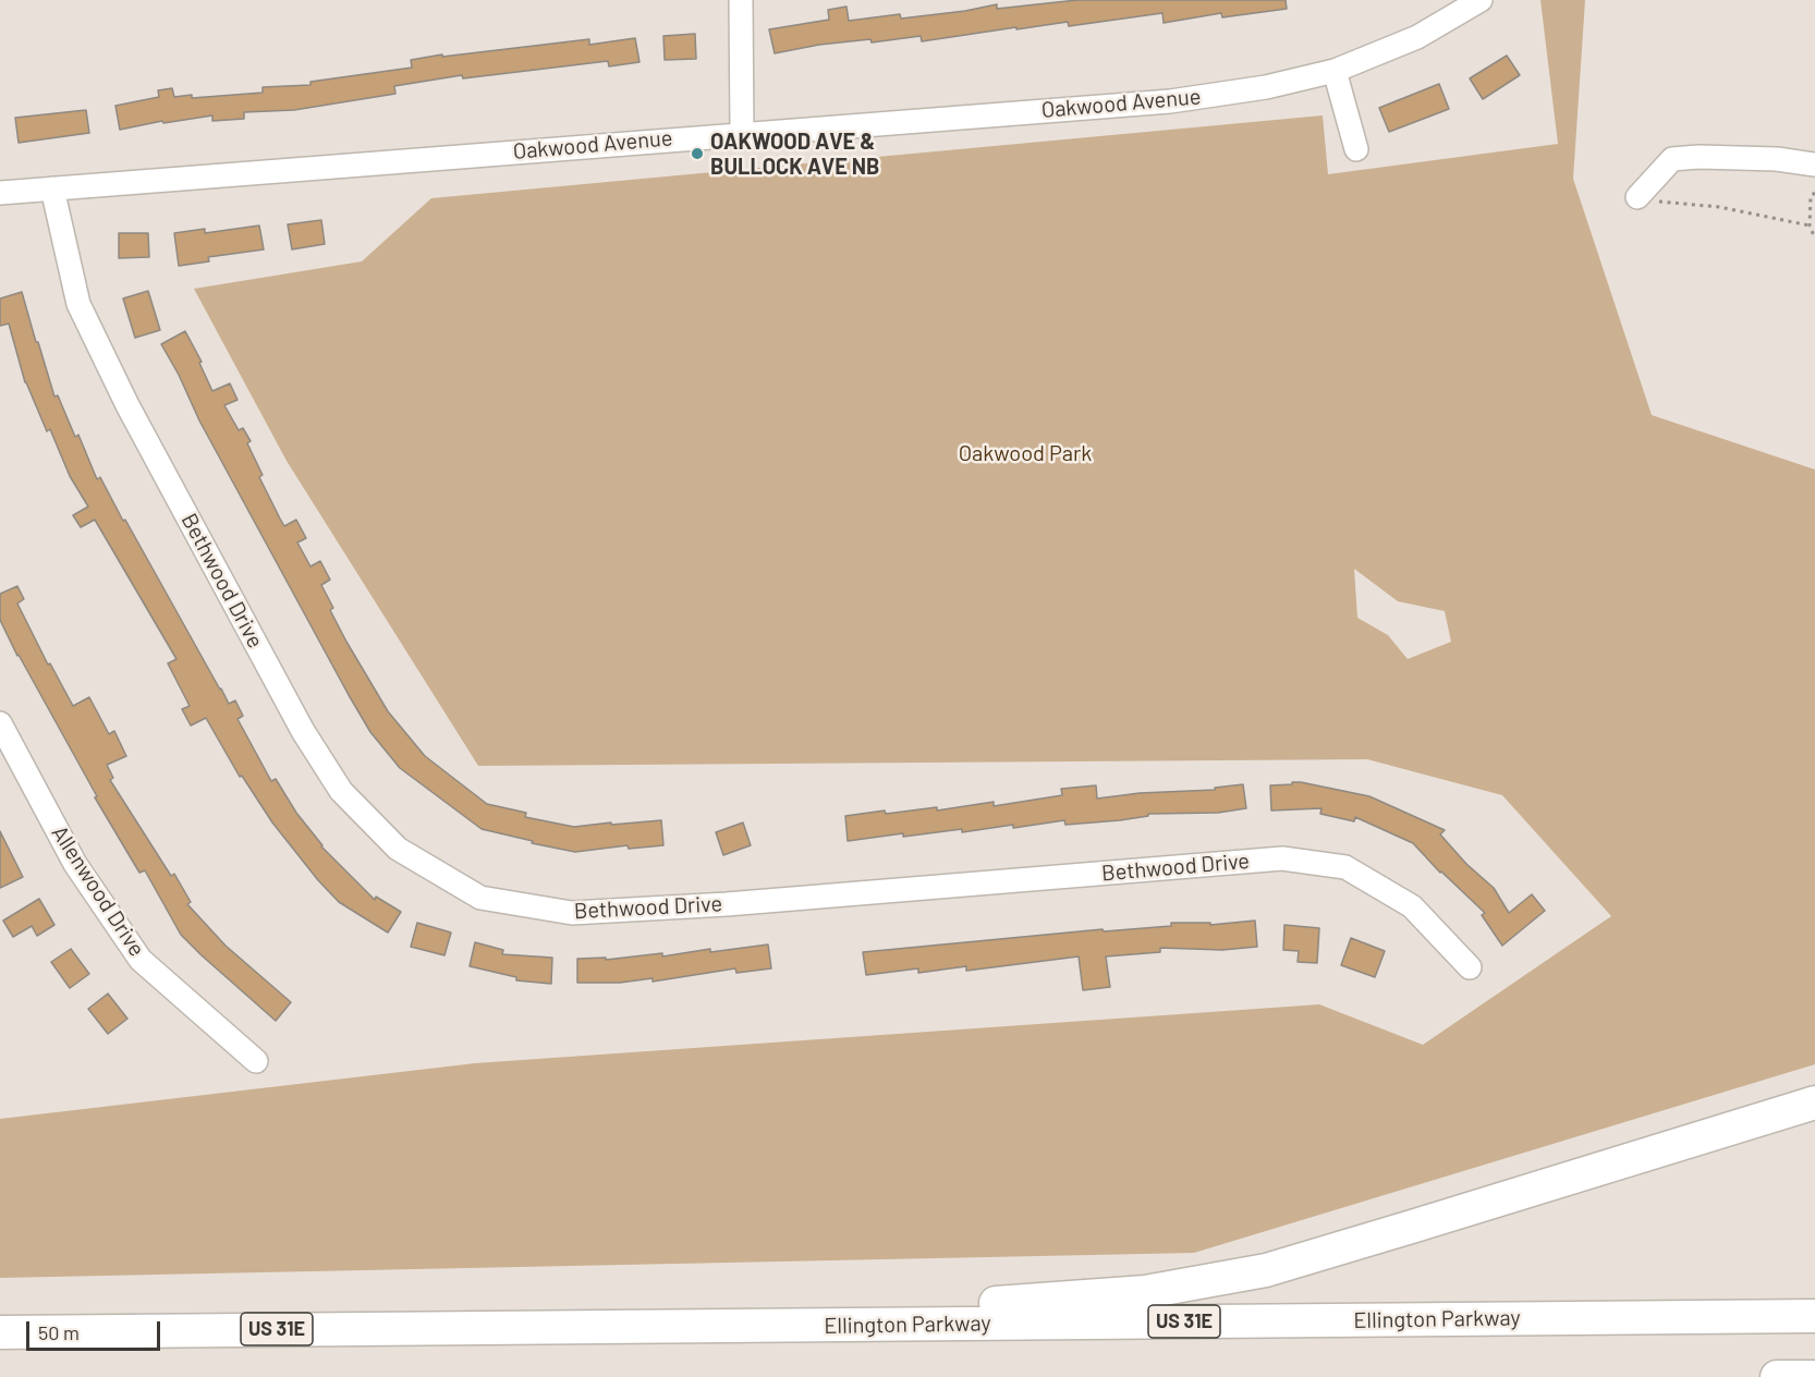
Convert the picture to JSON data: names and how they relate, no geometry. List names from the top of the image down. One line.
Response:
{"streets":{"highway":["Ellington Parkway","US 31E"],"street":["Oakwood Avenue","Bethwood Drive","Allenwood Drive"]},"crossings":[["Oakwood Avenue","Bethwood Drive"]],"parks":["Oakwood Park"],"places":["OAKWOOD AVE & BULLOCK AVE NB"],"scale_bar":"50 m"}
